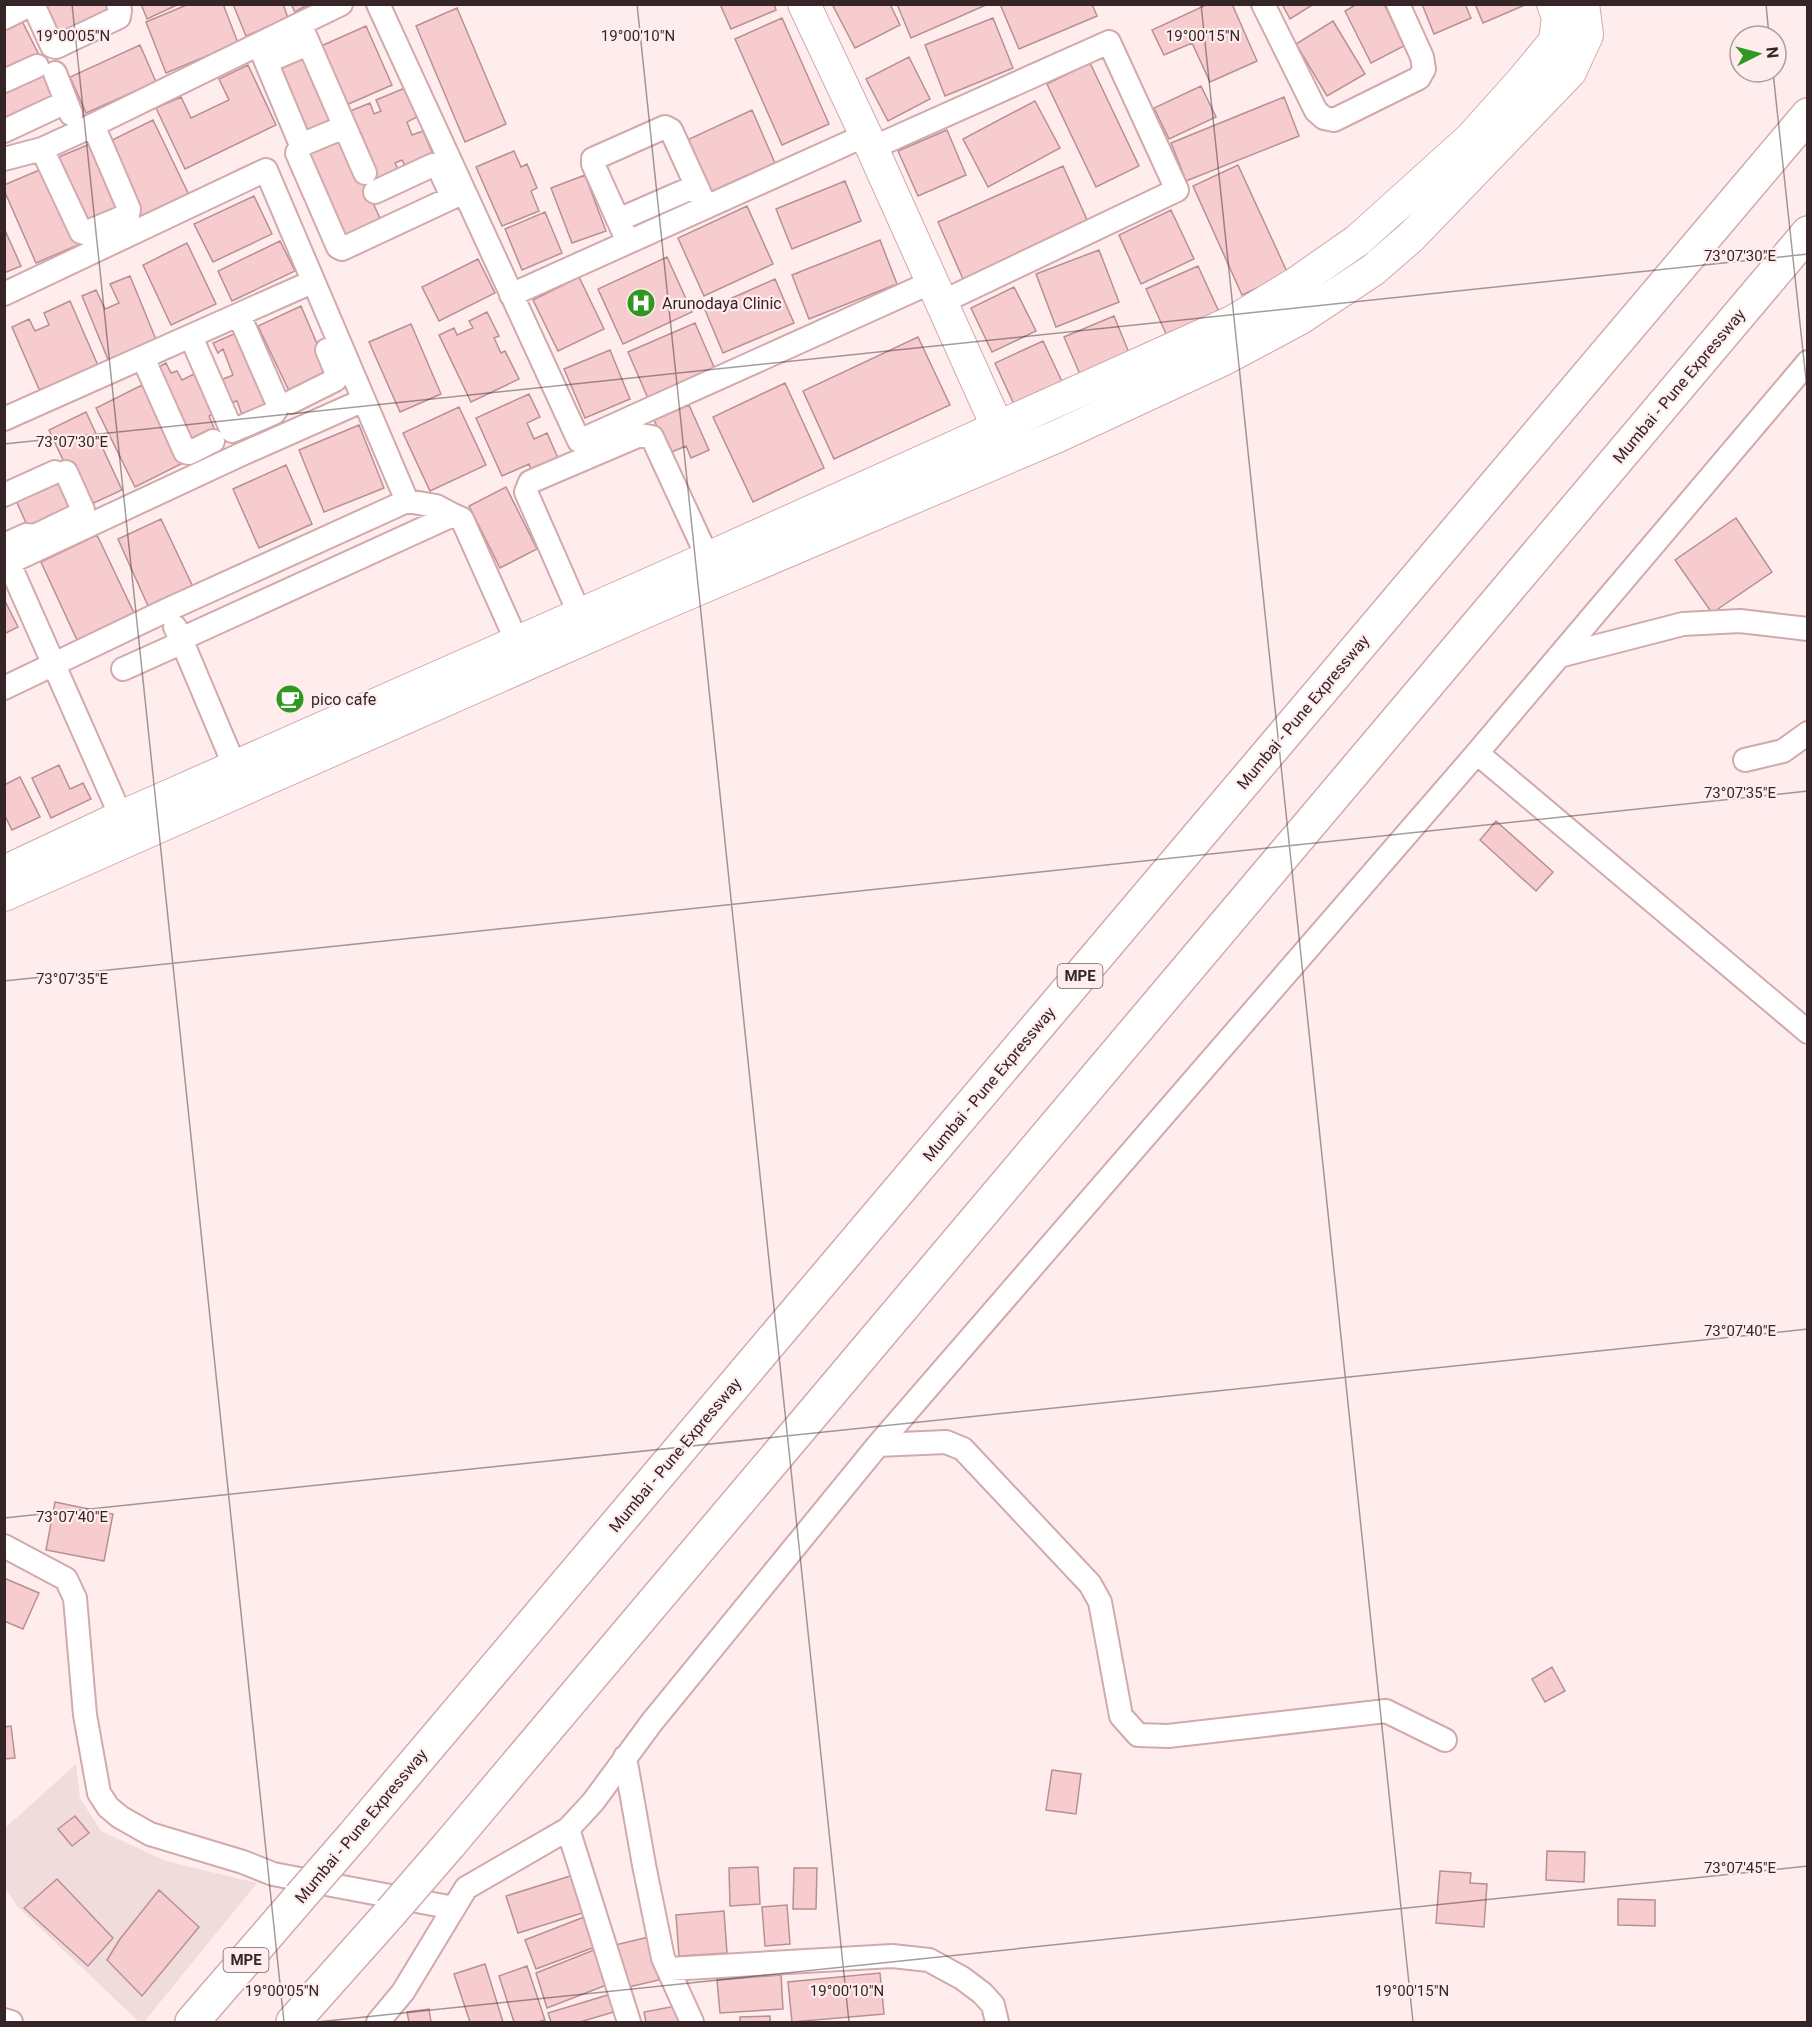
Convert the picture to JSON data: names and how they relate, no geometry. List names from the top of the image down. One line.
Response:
{"streets":{"highway":["Mumbai - Pune Expressway","MPE"]},"places":{"hospital":["Arunodaya Clinic"],"cafe":["pico cafe"]},"north":"right","coordinates":["19°00'05\"N","19°00'10\"N","19°00'15\"N","73°07'30\"E","73°07'35\"E","73°07'40\"E","73°07'45\"E"]}
